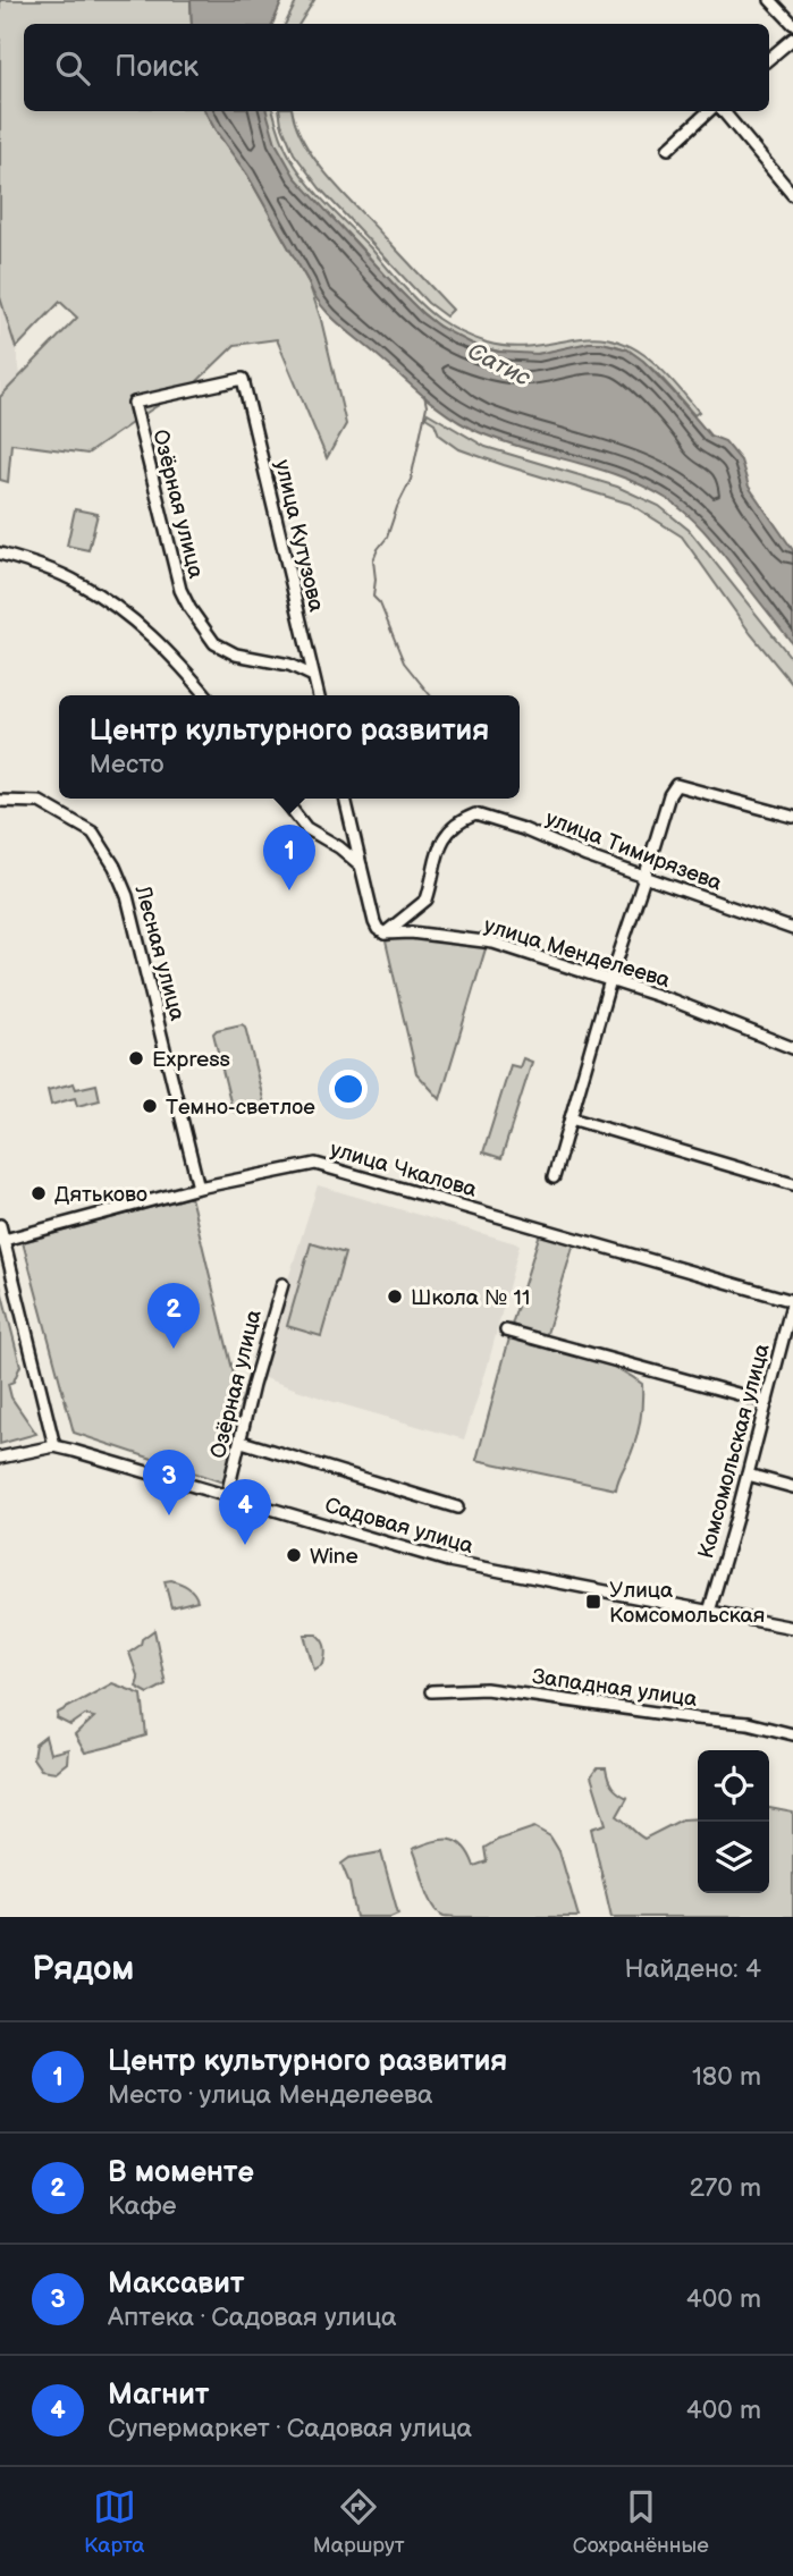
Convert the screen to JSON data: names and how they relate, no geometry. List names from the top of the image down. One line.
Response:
{"streets":{"street":["Озёрная улица","улица Кутузова","улица Тимирязева","улица Менделеева","Лесная улица","улица Чкалова","Комсомольская улица","Садовая улица","Западная улица"]},"crossings":[["Озёрная улица","улица Кутузова"],["Озёрная улица","Садовая улица"],["улица Тимирязева","улица Менделеева"],["Лесная улица","улица Чкалова"],["улица Чкалова","Комсомольская улица"],["Комсомольская улица","Садовая улица"]],"water":["Сатис"],"places":{"other":["Express","Темно-светлое","Дятьково","Школа № 11","Wine"],"transit":["Улица Комсомольская"]},"page":{"search":"Поиск","popup":["Центр культурного развития","Место"],"pins":["1","2","3","4"],"heading":["Рядом","Найдено: 4"],"list":[{"mark":"1","name":"Центр культурного развития","note":"Место · улица Менделеева","value":"180 m"},{"mark":"2","name":"В моменте","note":"Кафе","value":"270 m"},{"mark":"3","name":"Максавит","note":"Аптека · Садовая улица","value":"400 m"},{"mark":"4","name":"Магнит","note":"Супермаркет · Садовая улица","value":"400 m"}],"nav":["Карта","Маршрут","Сохранённые"]}}
